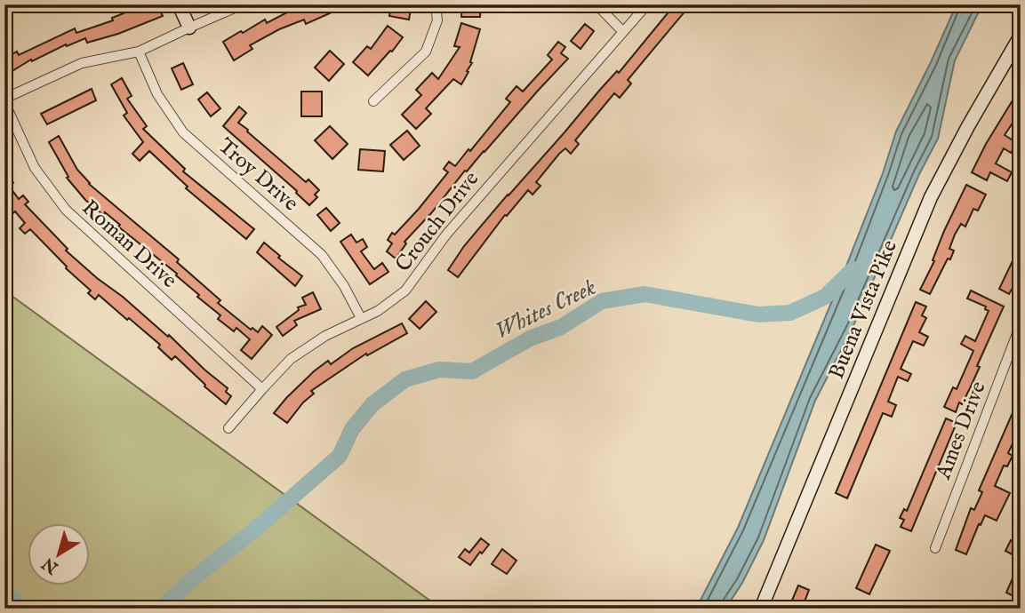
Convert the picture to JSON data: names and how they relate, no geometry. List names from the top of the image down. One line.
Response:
{"streets":{"main road":["Buena Vista Pike"],"street":["Troy Drive","Crouch Drive","Roman Drive","Ames Drive"]},"crossings":[["Troy Drive","Crouch Drive"],["Crouch Drive","Roman Drive"]],"water":["Whites Creek"],"north":"bottom left"}
